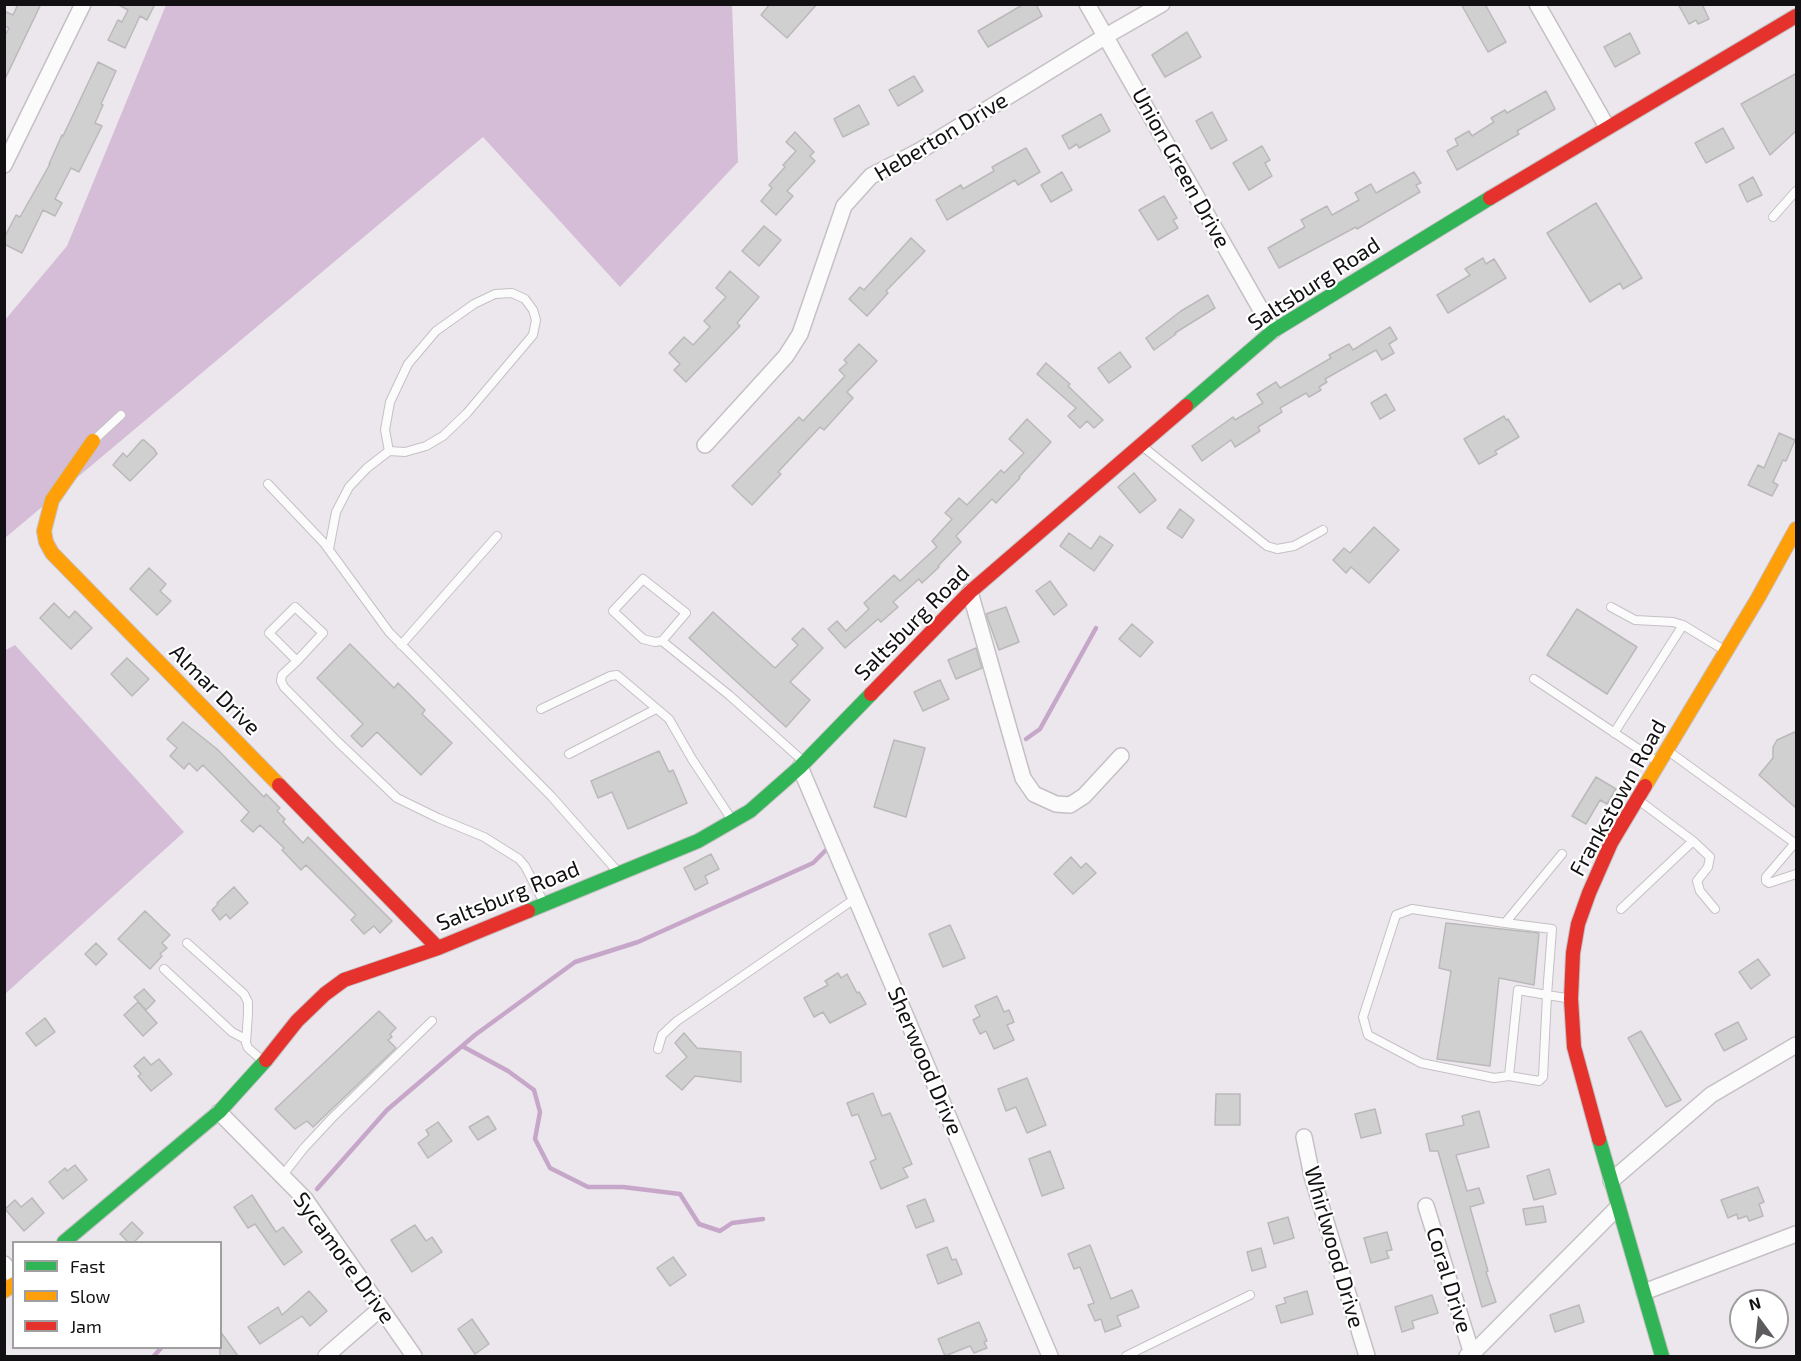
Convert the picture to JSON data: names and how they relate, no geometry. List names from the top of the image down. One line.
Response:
{"streets":{"main road":["Saltsburg Road","Almar Drive","Frankstown Road"],"street":["Heberton Drive","Union Green Drive","Sherwood Drive","Whirlwood Drive","Sycamore Drive","Coral Drive"]},"crossings":[["Heberton Drive","Union Green Drive"],["Union Green Drive","Saltsburg Road"],["Saltsburg Road","Almar Drive"],["Saltsburg Road","Sherwood Drive"],["Saltsburg Road","Sycamore Drive"]],"legend":["Fast","Slow","Jam"],"north":"top"}
